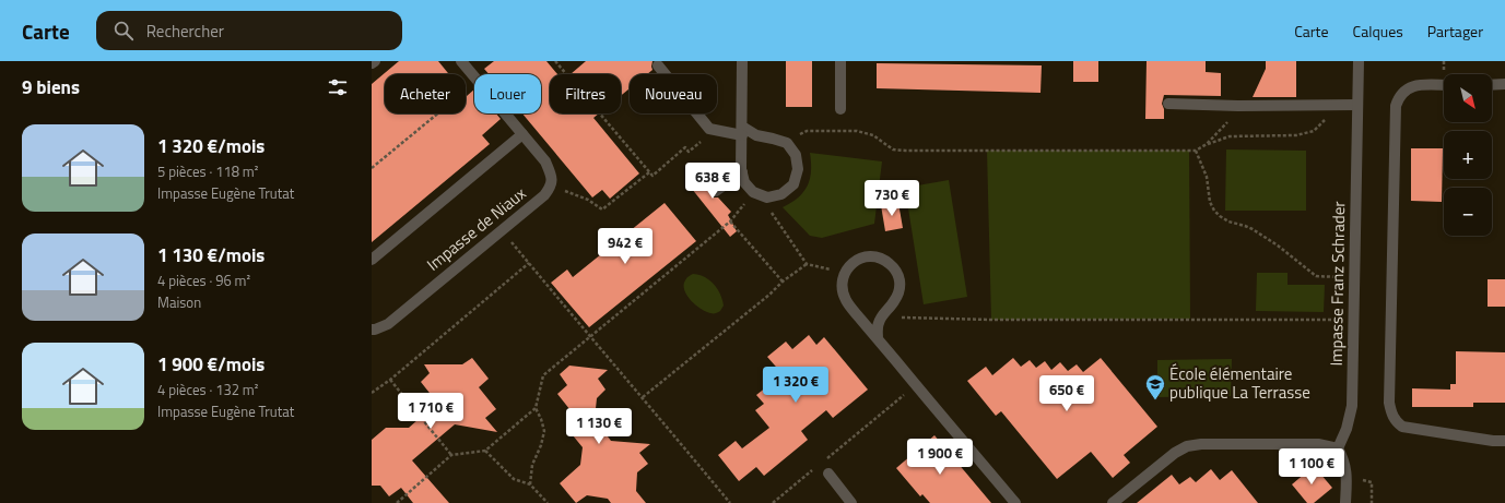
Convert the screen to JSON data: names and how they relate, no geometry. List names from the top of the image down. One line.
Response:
{"streets":{"street":["Impasse de Niaux","Impasse Franz Schrader"]},"places":{"school or university":["École élémentaire publique La Terrasse"]},"north":"bottom right","page":{"header":"Carte","search":"Rechercher","nav":["Carte","Calques","Partager"],"heading":"9 biens","map_buttons":["+","−"],"chip":["Acheter","Louer","Filtres","Nouveau"],"list":[{"name":"1 320 €/mois","note":"5 pièces · 118 m² · Impasse Eugène Trutat"},{"name":"1 130 €/mois","note":"4 pièces · 96 m² · Maison"},{"name":"1 900 €/mois","note":"4 pièces · 132 m² · Impasse Eugène Trutat"}],"price":["638 €","730 €","942 €","1 320 €","650 €","1 710 €","1 130 €","1 900 €","1 100 €"]}}
